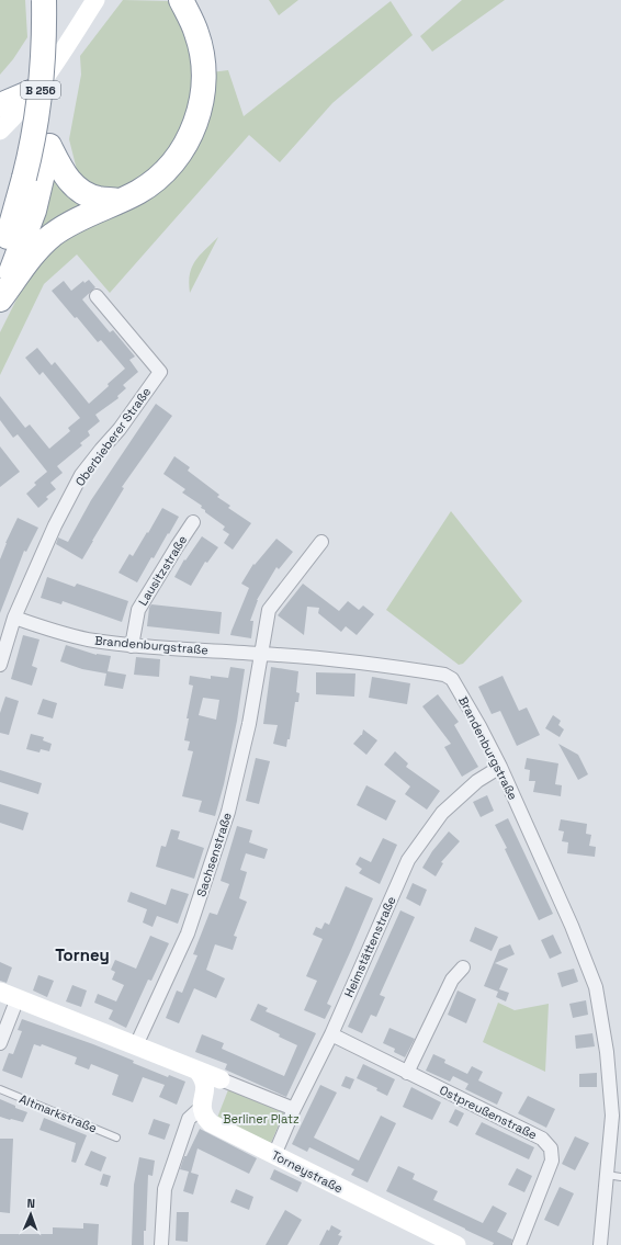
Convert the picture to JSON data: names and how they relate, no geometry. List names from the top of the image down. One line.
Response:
{"streets":{"highway":["B 256"],"street":["Oberbieberer Straße","Lausitzstraße","Brandenburgstraße","Sachsenstraße","Heimstättenstraße","Ostpreußenstraße","Torneystraße"],"lane":["Altmarkstraße"]},"crossings":[["Oberbieberer Straße","Brandenburgstraße"],["Lausitzstraße","Brandenburgstraße"],["Brandenburgstraße","Sachsenstraße"],["Brandenburgstraße","Heimstättenstraße"],["Heimstättenstraße","Ostpreußenstraße"],["Heimstättenstraße","Torneystraße"]],"districts":["Torney"],"parks":["Berliner Platz"],"north":"top"}
